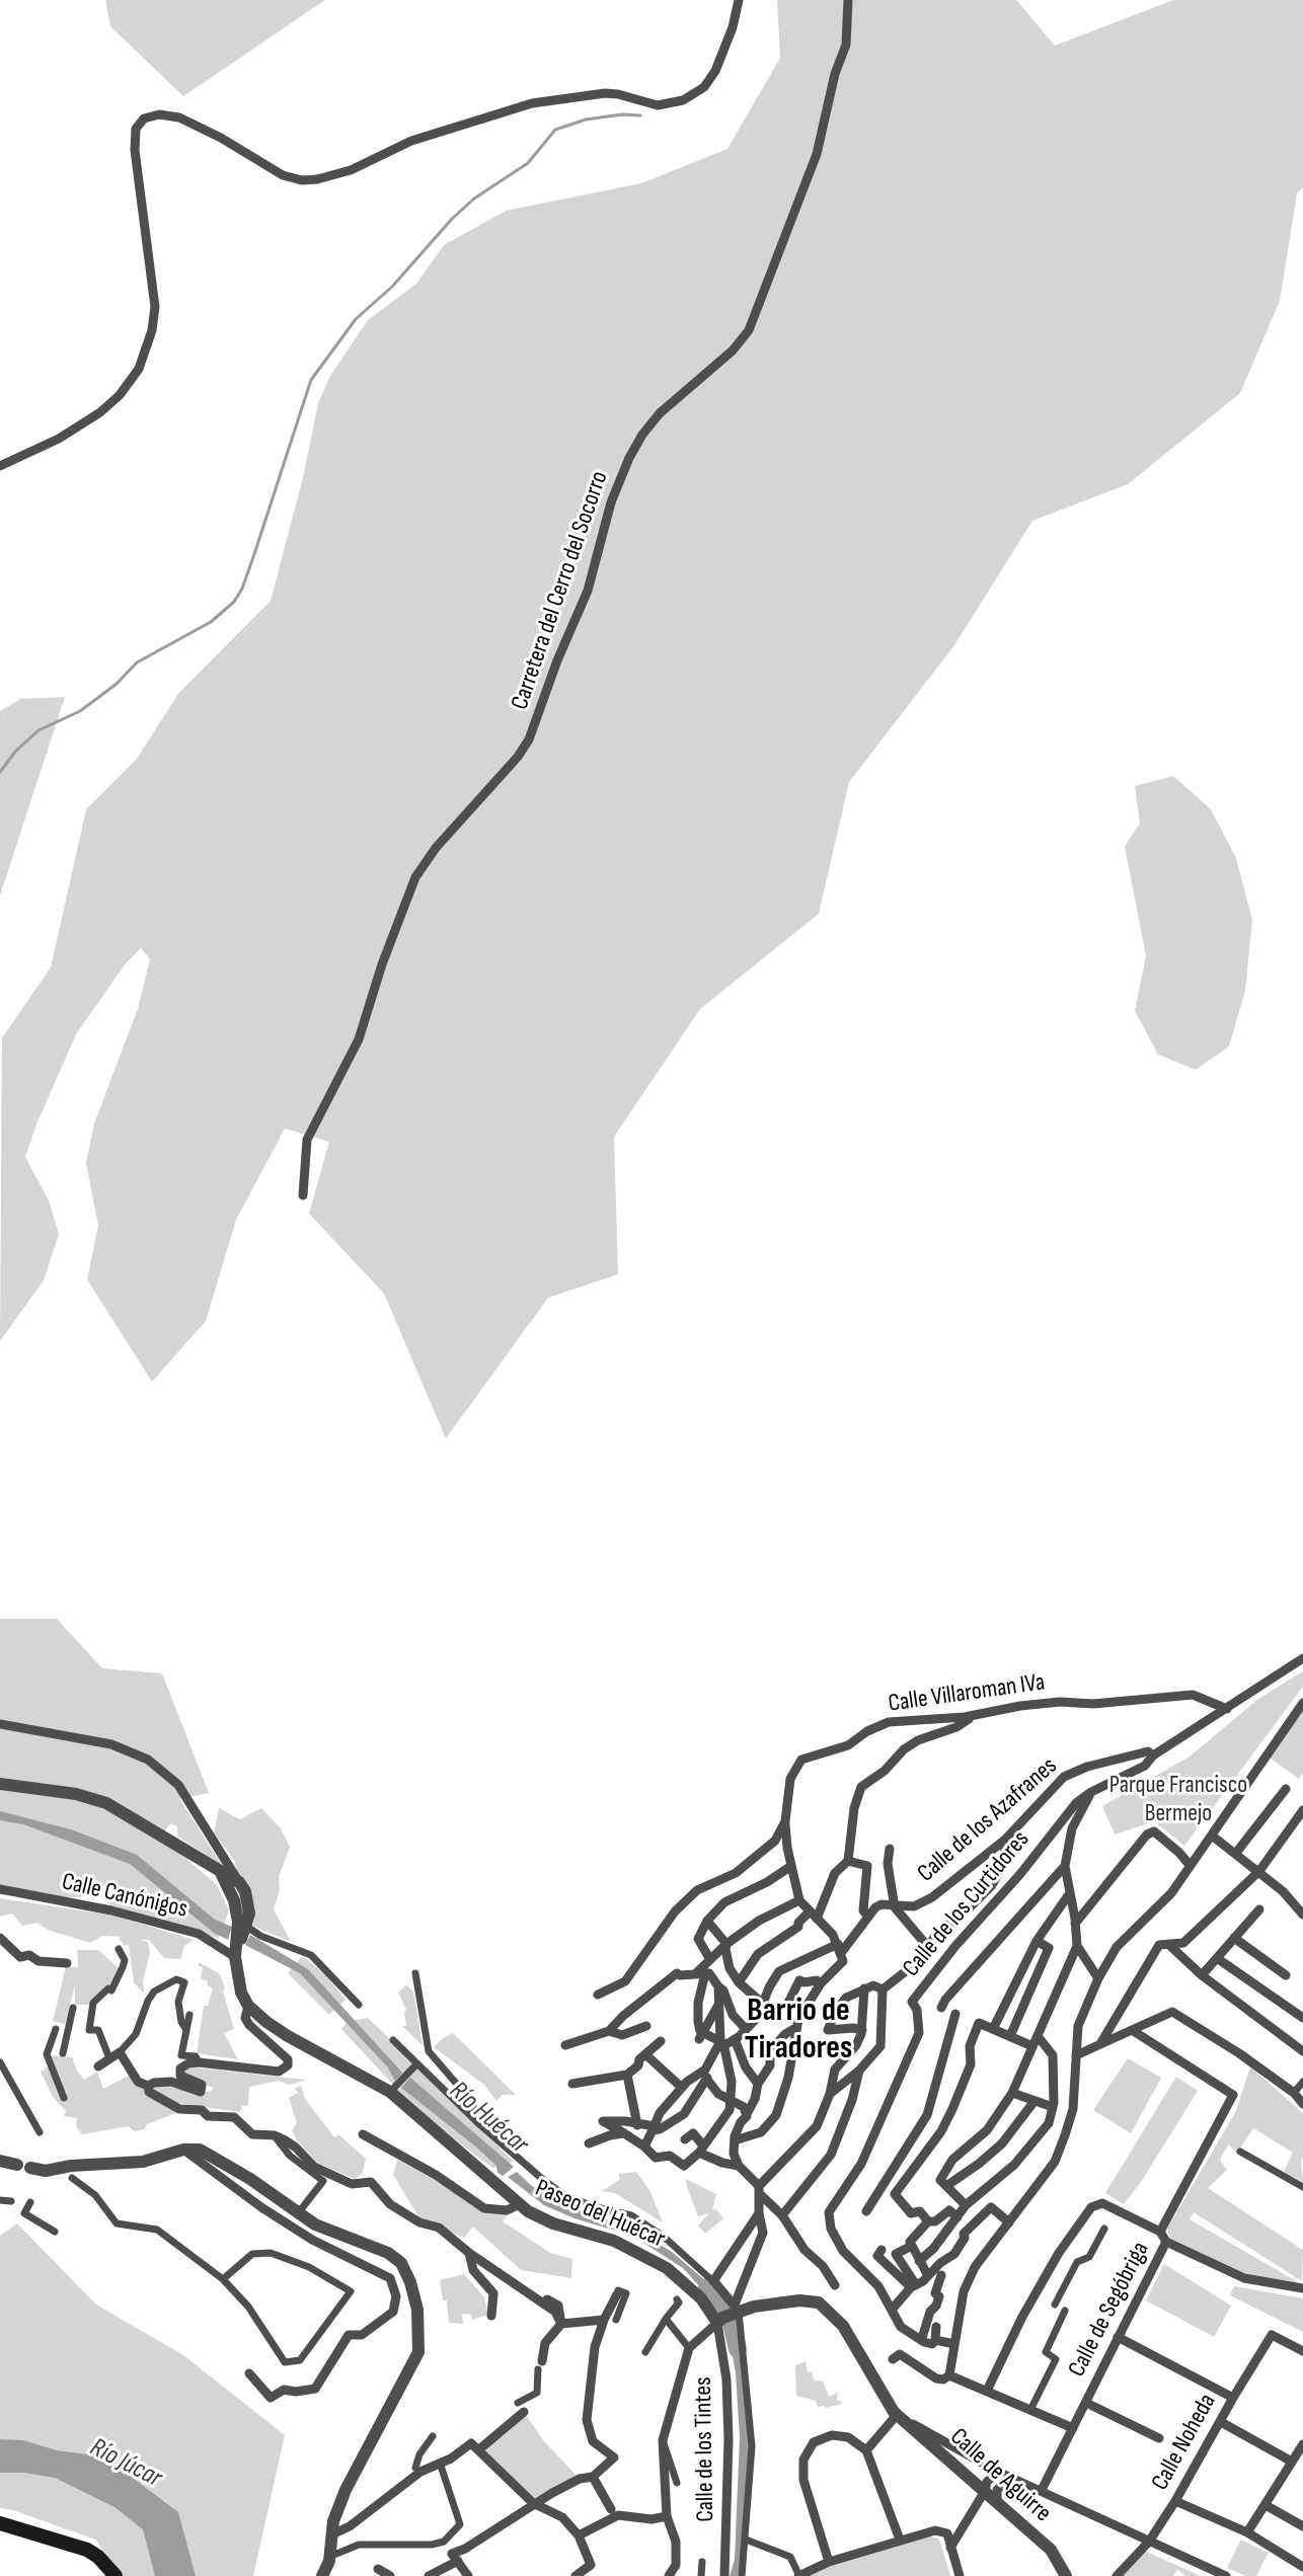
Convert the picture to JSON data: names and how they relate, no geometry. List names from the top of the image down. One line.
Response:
{"streets":{"street":["Carretera del Cerro del Socorro","Calle Villaroman IVa","Calle de los Azafranes","Calle Canónigos","Calle de los Curtidores","Paseo del Huécar","Calle de Segóbriga","Calle Noheda","Calle de los Tintes","Calle de Aguirre"]},"crossings":[["Paseo del Huécar","Calle de los Tintes"],["Calle de los Tintes","Calle de Aguirre"]],"districts":["Barrio de Tiradores"],"water":["Río Huécar","Río Júcar"],"parks":["Parque Francisco Bermejo"]}
